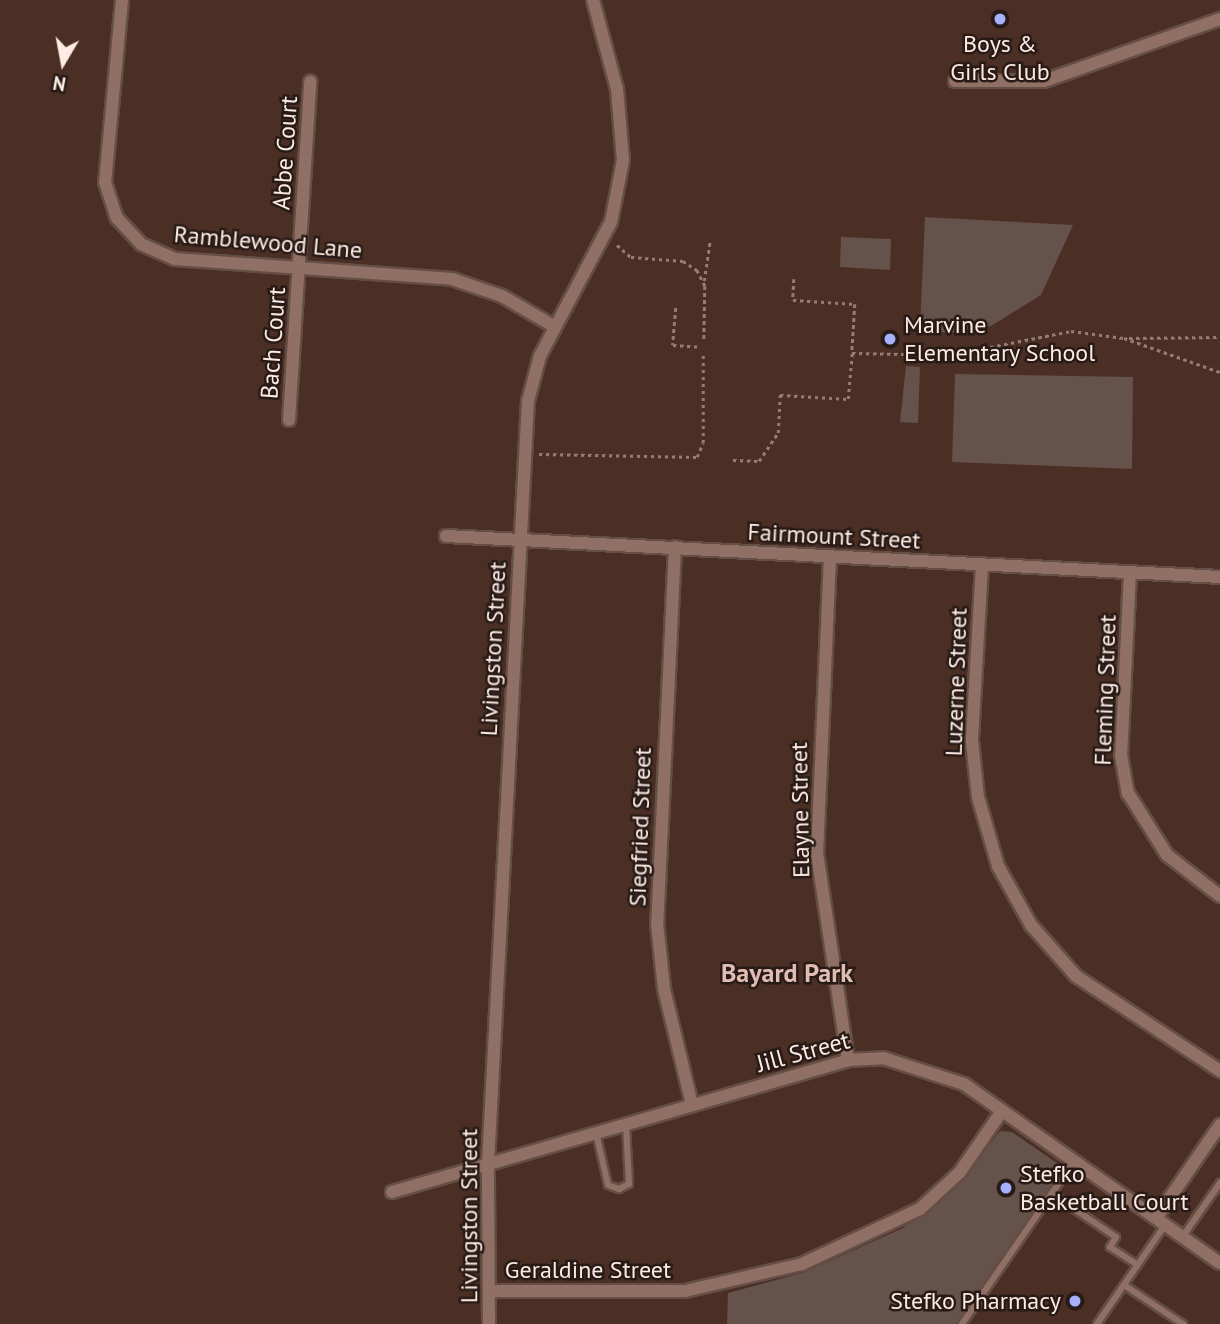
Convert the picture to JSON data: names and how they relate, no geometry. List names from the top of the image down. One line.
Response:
{"streets":{"street":["Abbe Court","Ramblewood Lane","Bach Court","Fairmount Street","Livingston Street","Luzerne Street","Fleming Street","Elayne Street","Siegfried Street","Jill Street","Geraldine Street"]},"crossings":[["Abbe Court","Ramblewood Lane"],["Abbe Court","Bach Court"],["Ramblewood Lane","Bach Court"],["Ramblewood Lane","Livingston Street"],["Fairmount Street","Livingston Street"],["Fairmount Street","Luzerne Street"],["Fairmount Street","Fleming Street"],["Fairmount Street","Elayne Street"],["Fairmount Street","Siegfried Street"],["Livingston Street","Jill Street"],["Livingston Street","Geraldine Street"],["Elayne Street","Jill Street"],["Siegfried Street","Jill Street"],["Jill Street","Geraldine Street"]],"districts":["Bayard Park"],"places":["Boys & Girls Club","Marvine Elementary School","Stefko Basketball Court","Stefko Pharmacy"],"north":"bottom"}
